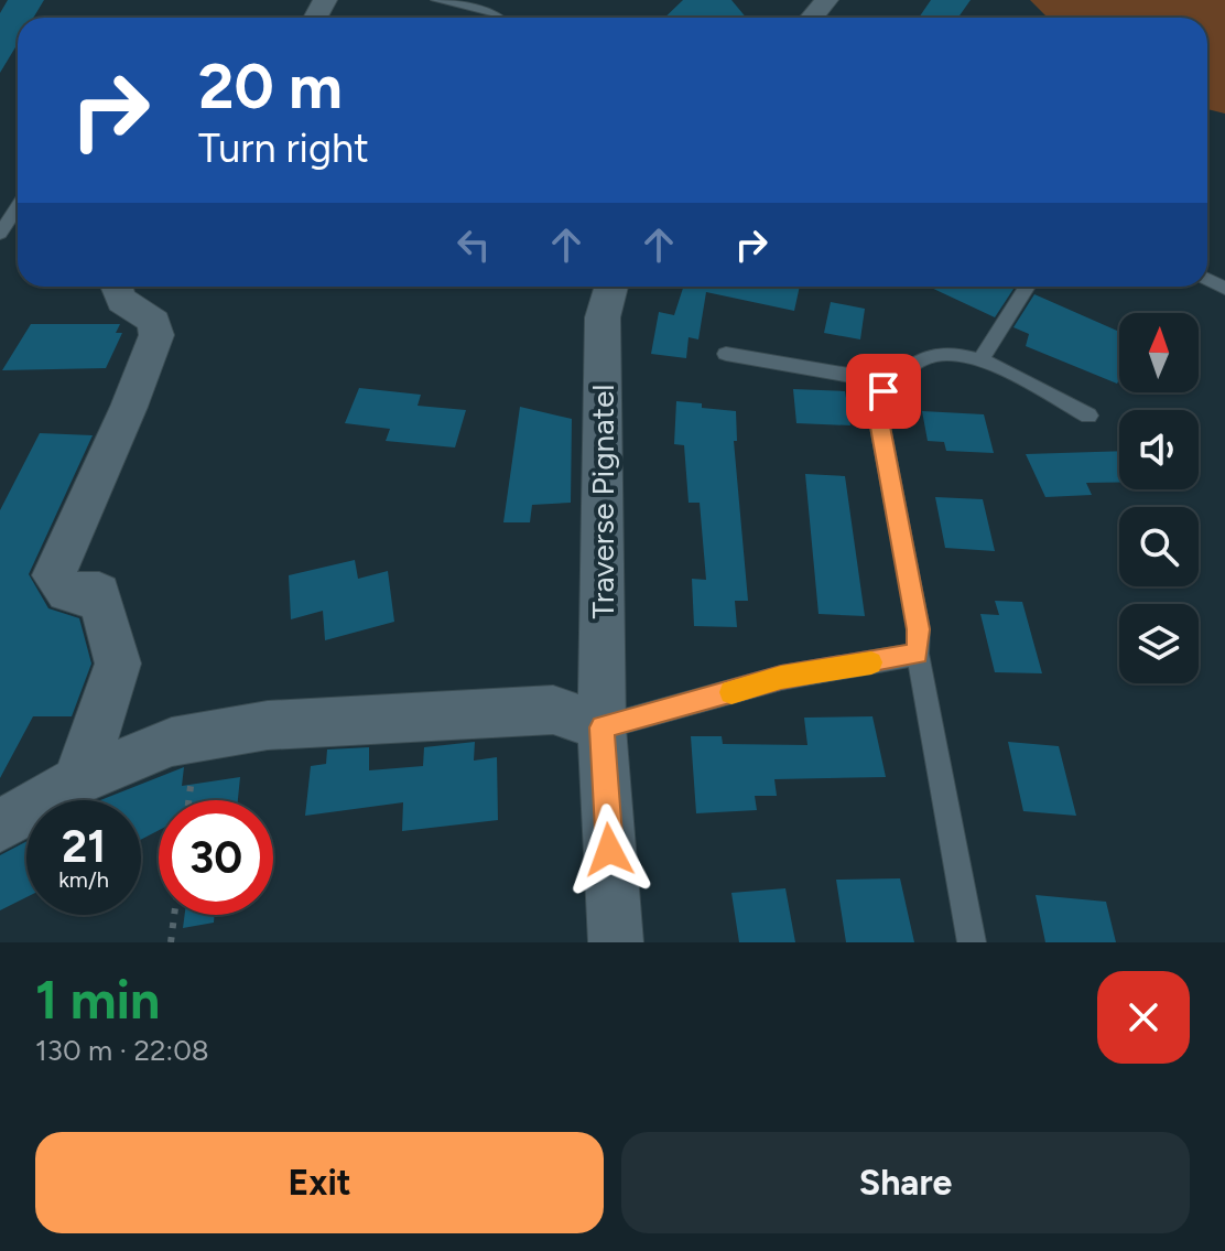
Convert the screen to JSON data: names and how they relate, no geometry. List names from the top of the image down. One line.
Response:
{"streets":{"street":["Traverse Pignatel"]},"north":"top","page":{"turn":["20 m","Turn right"],"speed":"21 km/h","limit":"30","heading":["1 min","130 m · 22:08"],"buttons":["Exit","Share"]}}
